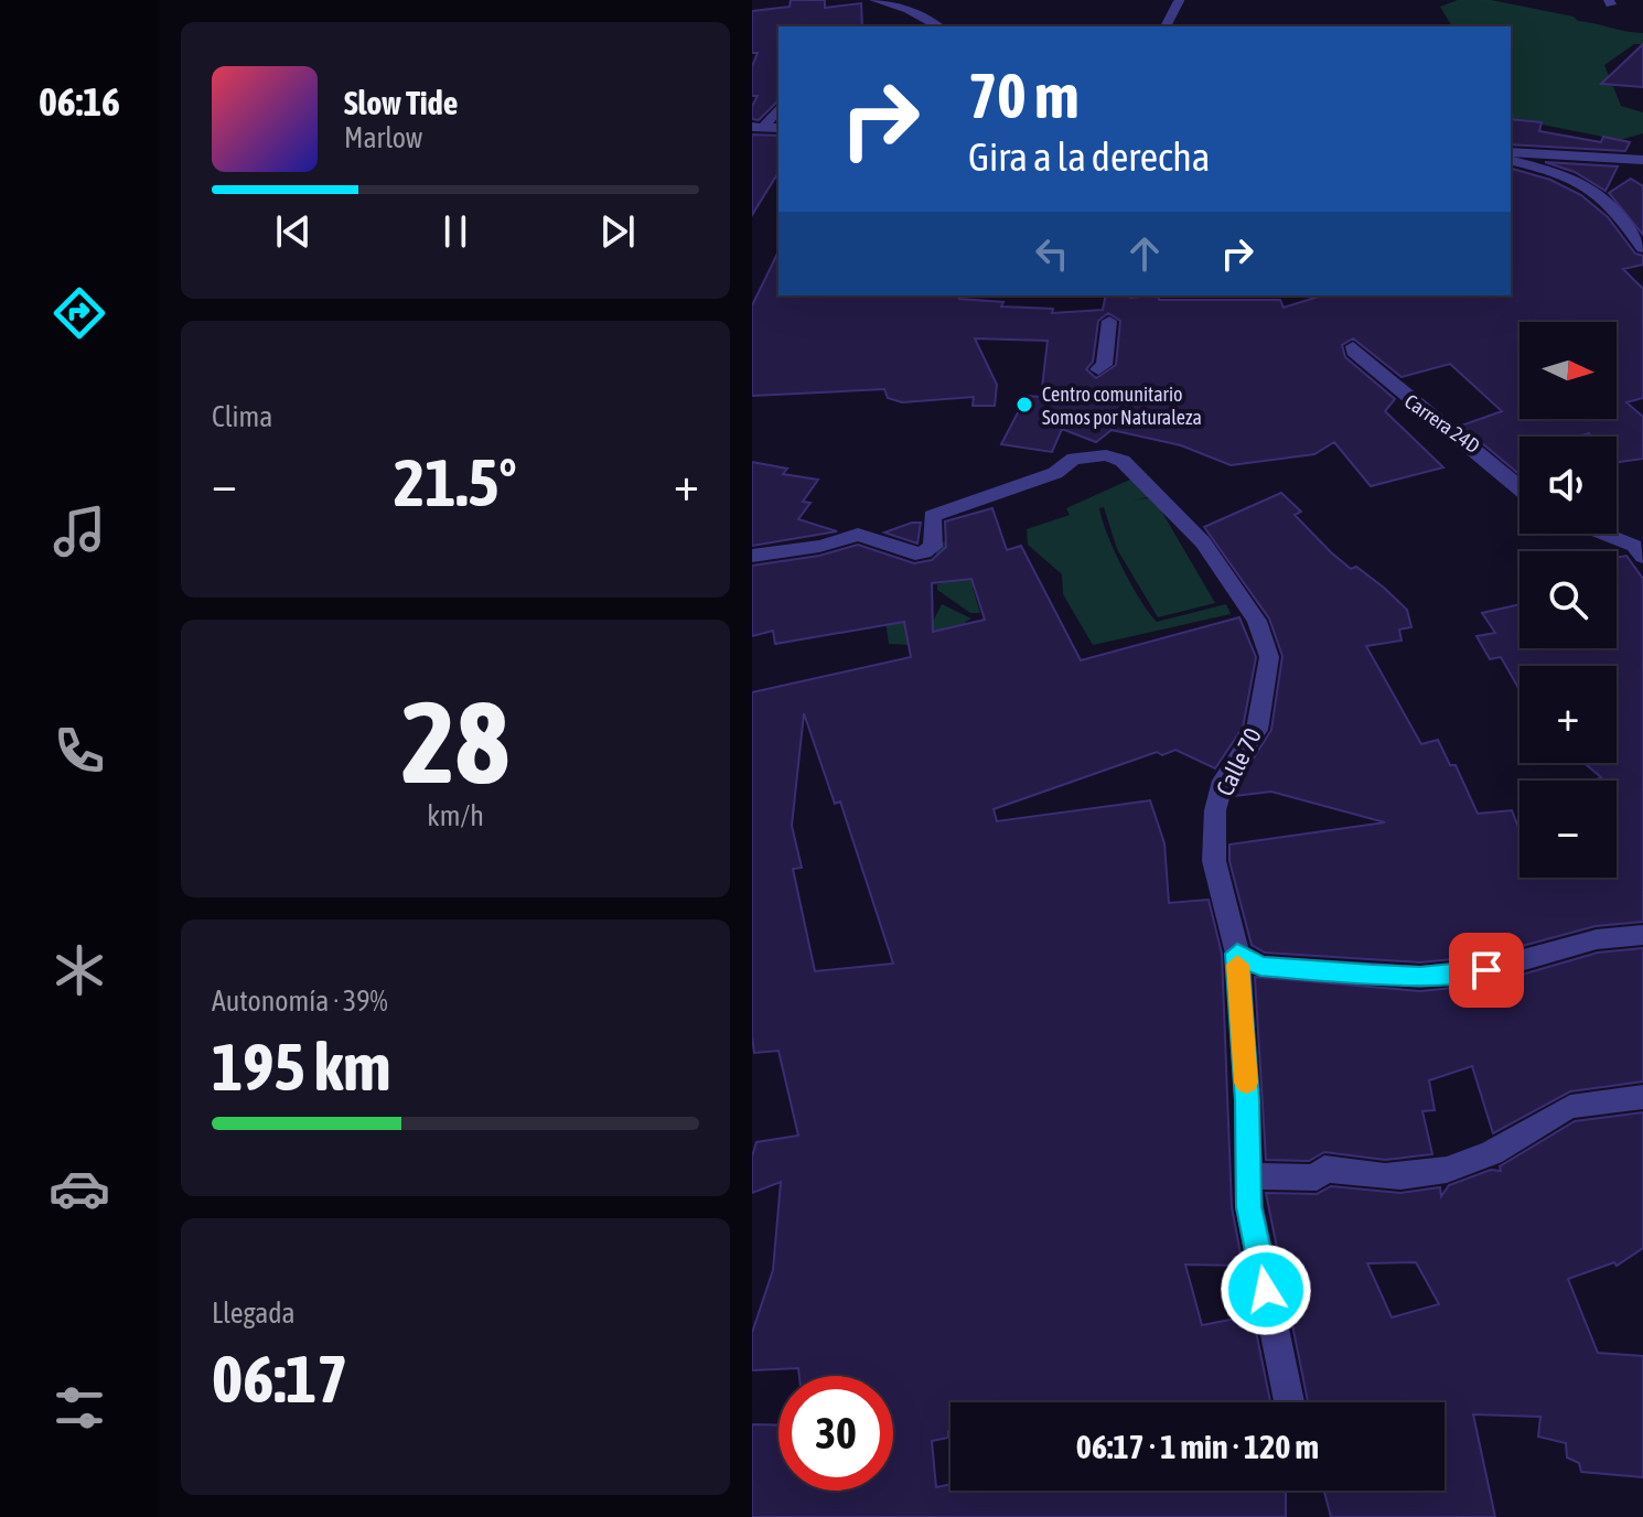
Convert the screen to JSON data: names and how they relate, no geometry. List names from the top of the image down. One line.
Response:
{"streets":{"street":["Carrera 24D","Calle 70"]},"places":["Centro comunitario Somos por Naturaleza"],"north":"right","page":{"tabs":"06:16","turn":["70 m","Gira a la derecha"],"song":["Slow Tide","Marlow"],"tile":["Clima",["28","km/h"],["Autonomía · 39%","195 km"],["Llegada","06:17"]],"map_buttons":["+","−"],"heat":["−","21.5°","+"],"limit":"30","trip":"06:17 · 1 min · 120 m"}}
